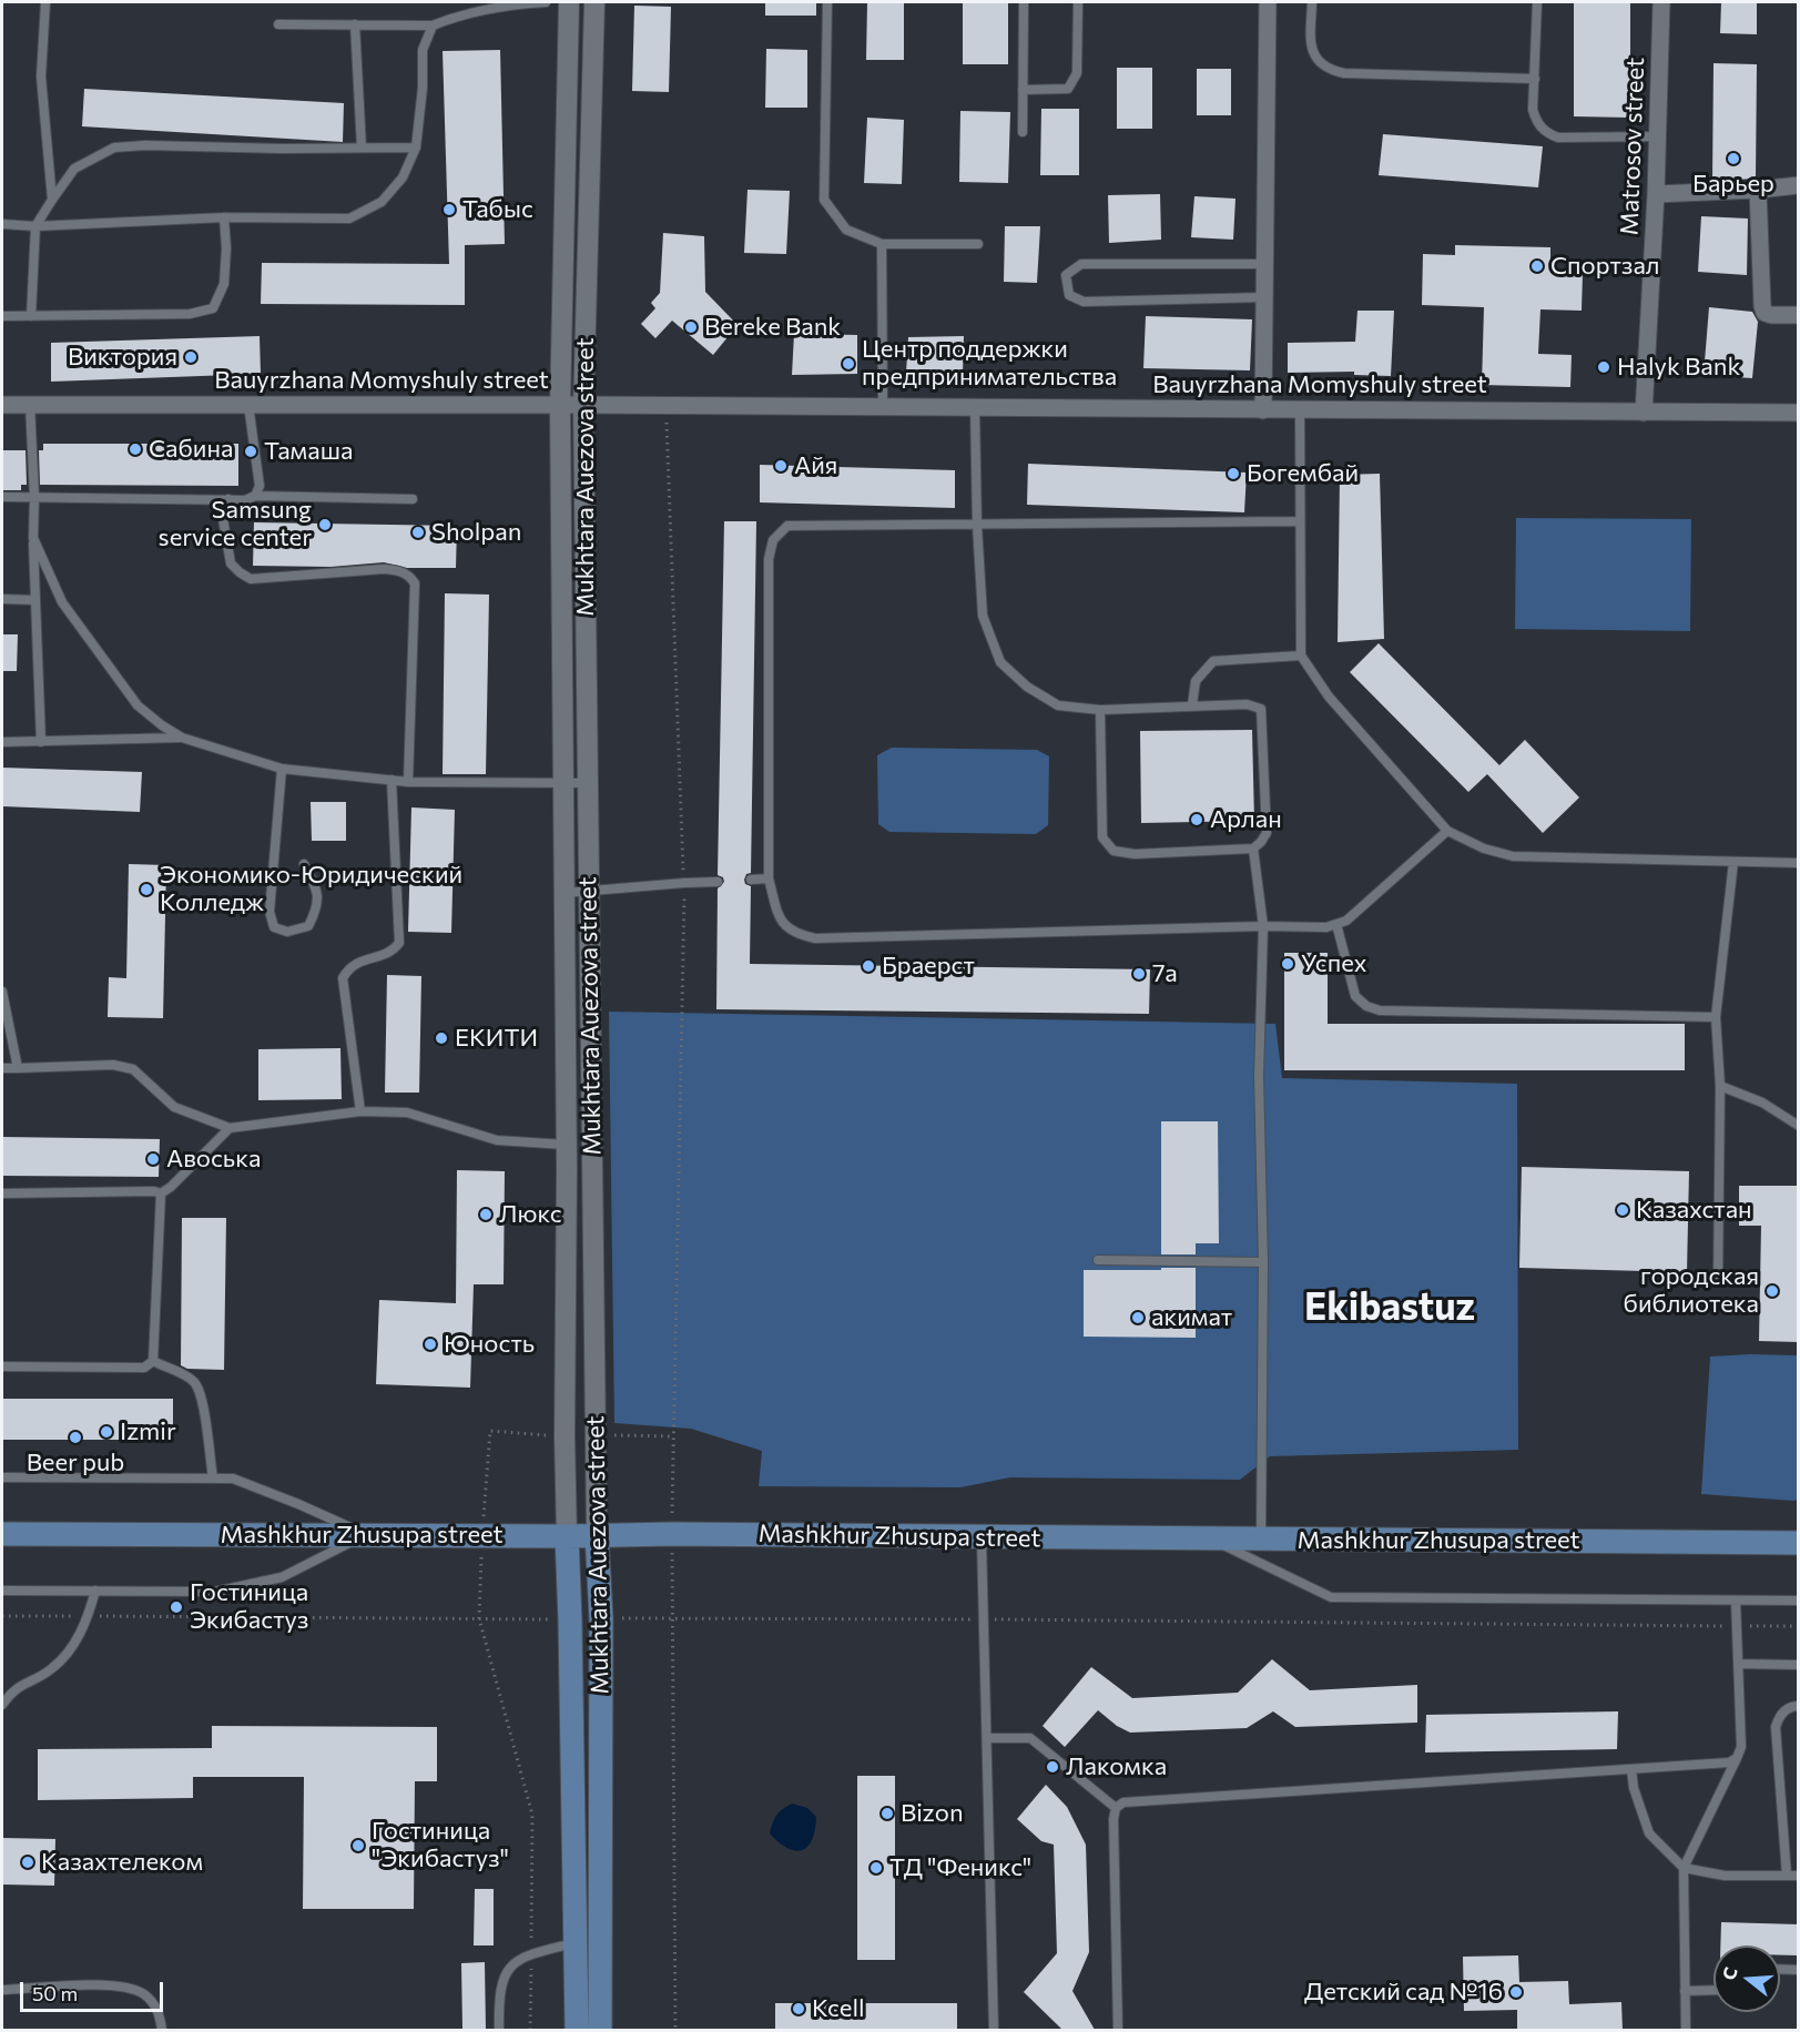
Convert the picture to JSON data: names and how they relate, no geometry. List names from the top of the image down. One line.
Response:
{"streets":{"main road":["Mukhtara Auezova street","Mashkhur Zhusupa street"],"street":["Matrosov street","Bauyrzhana Momyshuly street"]},"crossings":[["Matrosov street","Bauyrzhana Momyshuly street"],["Bauyrzhana Momyshuly street","Mukhtara Auezova street"],["Mukhtara Auezova street","Mashkhur Zhusupa street"]],"districts":["Ekibastuz"],"places":["Барьер","Табыс","Спортзал","Bereke Bank","Виктория","Центр поддержки предпринимательства","Halyk Bank","Сабина","Тамаша","Айя","Богембай","Samsung service center","Sholpan","Арлан","Экономико-Юридический Колледж","Успех","Браерст","7а","ЕКИТИ","Авоська","Казахстан","Люкс","городская библиотека","акимат","Юность","Izmir","Beer pub","Гостиница Экибастуз","Лакомка","Bizon","Гостиница \"Экибастуз\"","Казахтелеком","ТД \"Феникс\"","Детский сад №16","Kcell"],"scale_bar":"50 m","north":"left"}
